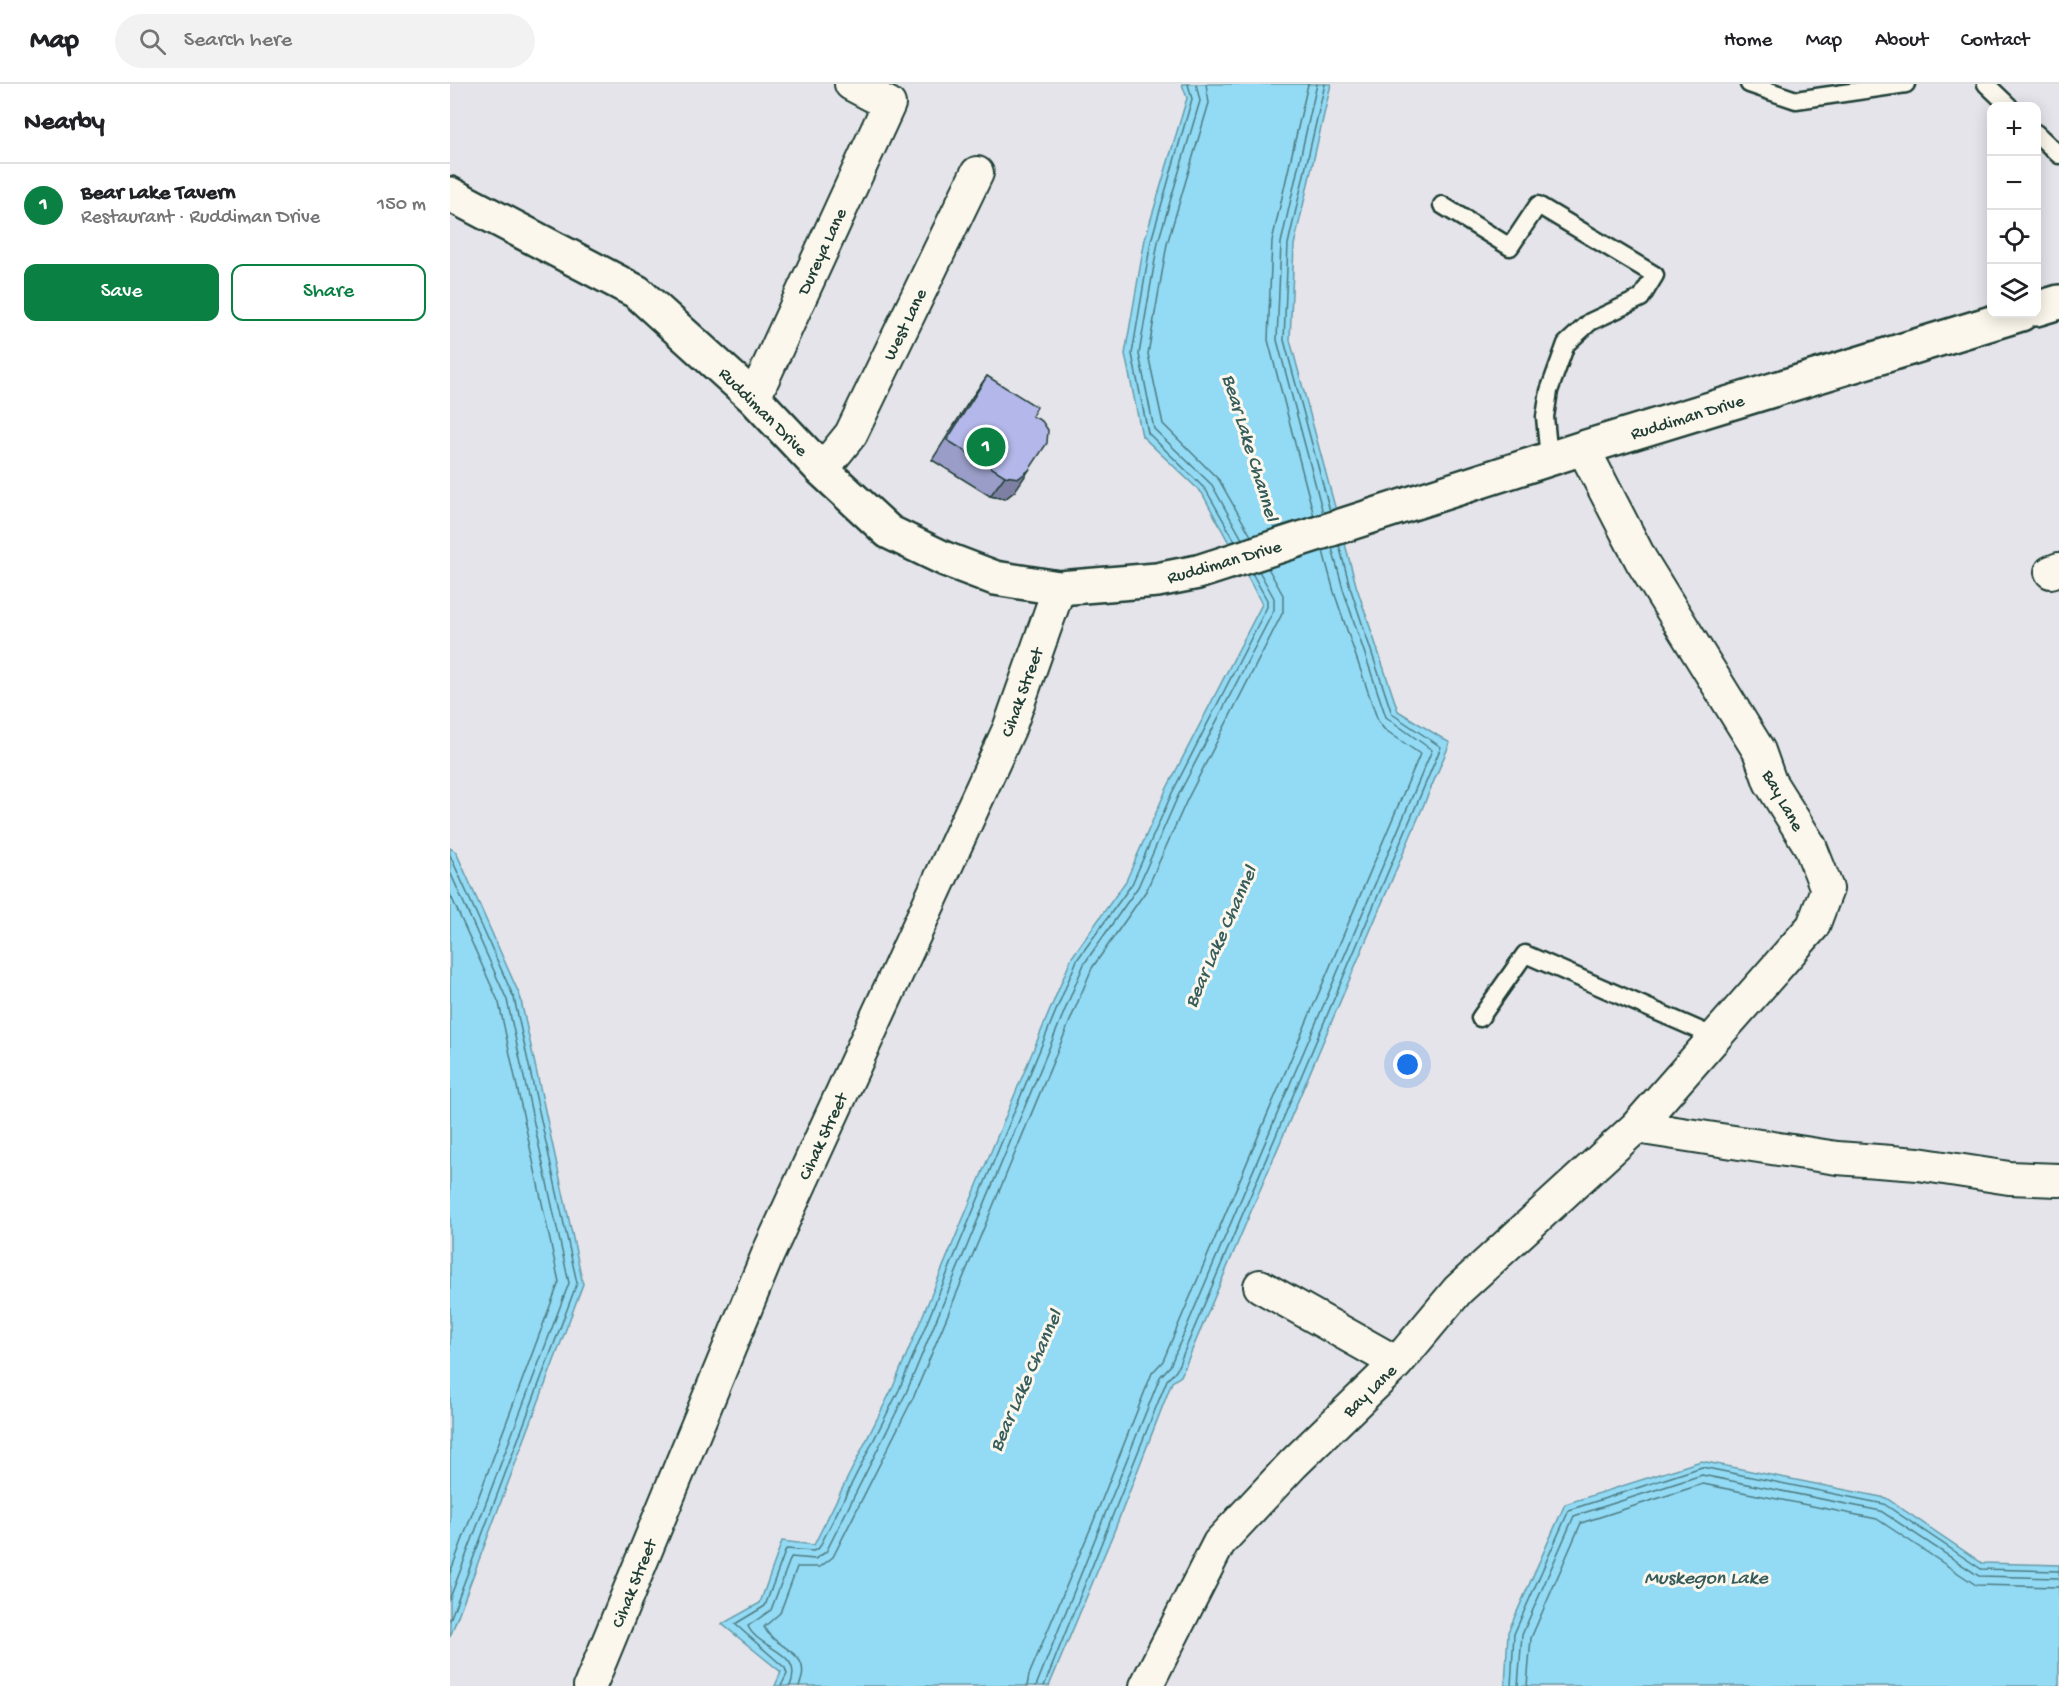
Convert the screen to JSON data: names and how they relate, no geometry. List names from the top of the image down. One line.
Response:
{"streets":{"street":["Dureya Lane","West Lane","Ruddiman Drive","Cihak Street","Bay Lane"]},"crossings":[["Dureya Lane","Ruddiman Drive"],["West Lane","Ruddiman Drive"],["Ruddiman Drive","Cihak Street"],["Ruddiman Drive","Bay Lane"]],"water":["Bear Lake Channel","Muskegon Lake"],"page":{"header":"Map","search":"Search here","nav":["Home","Map","About","Contact"],"heading":"Nearby","map_buttons":["+","−"],"list":[{"mark":"1","name":"Bear Lake Tavern","note":"Restaurant · Ruddiman Drive","value":"150 m"}],"buttons":["Save","Share"],"pins":"1"}}
